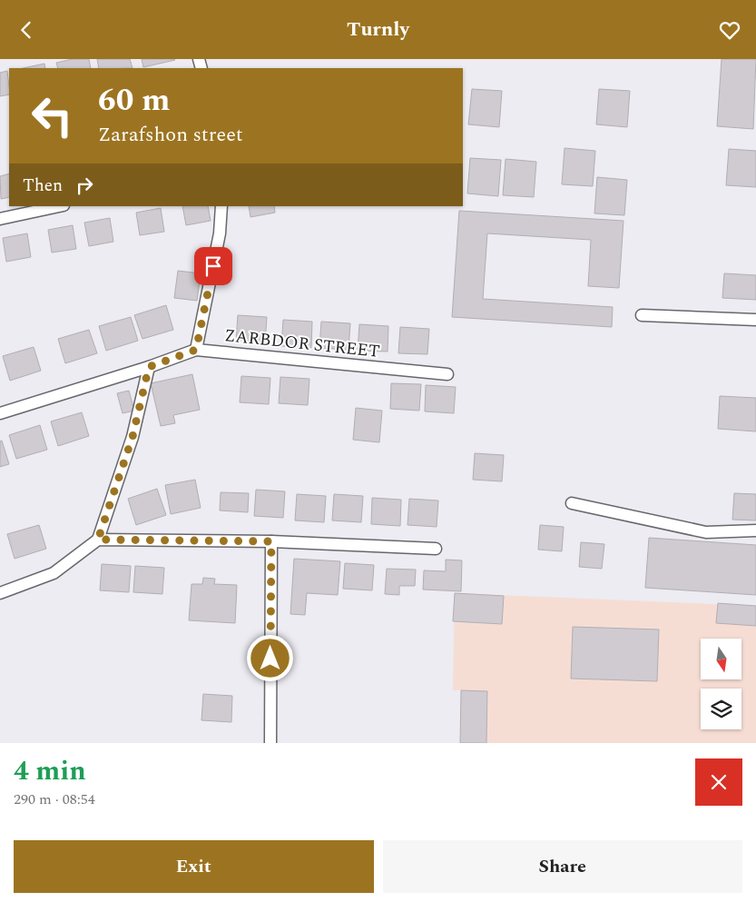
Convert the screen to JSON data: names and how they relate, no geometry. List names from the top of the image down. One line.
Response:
{"streets":{"street":["ZARBDOR STREET"]},"north":"bottom","page":{"header":"Turnly","turn":["60 m","Zarafshon street"],"then":"Then","heading":["4 min","290 m · 08:54"],"buttons":["Exit","Share"]}}
